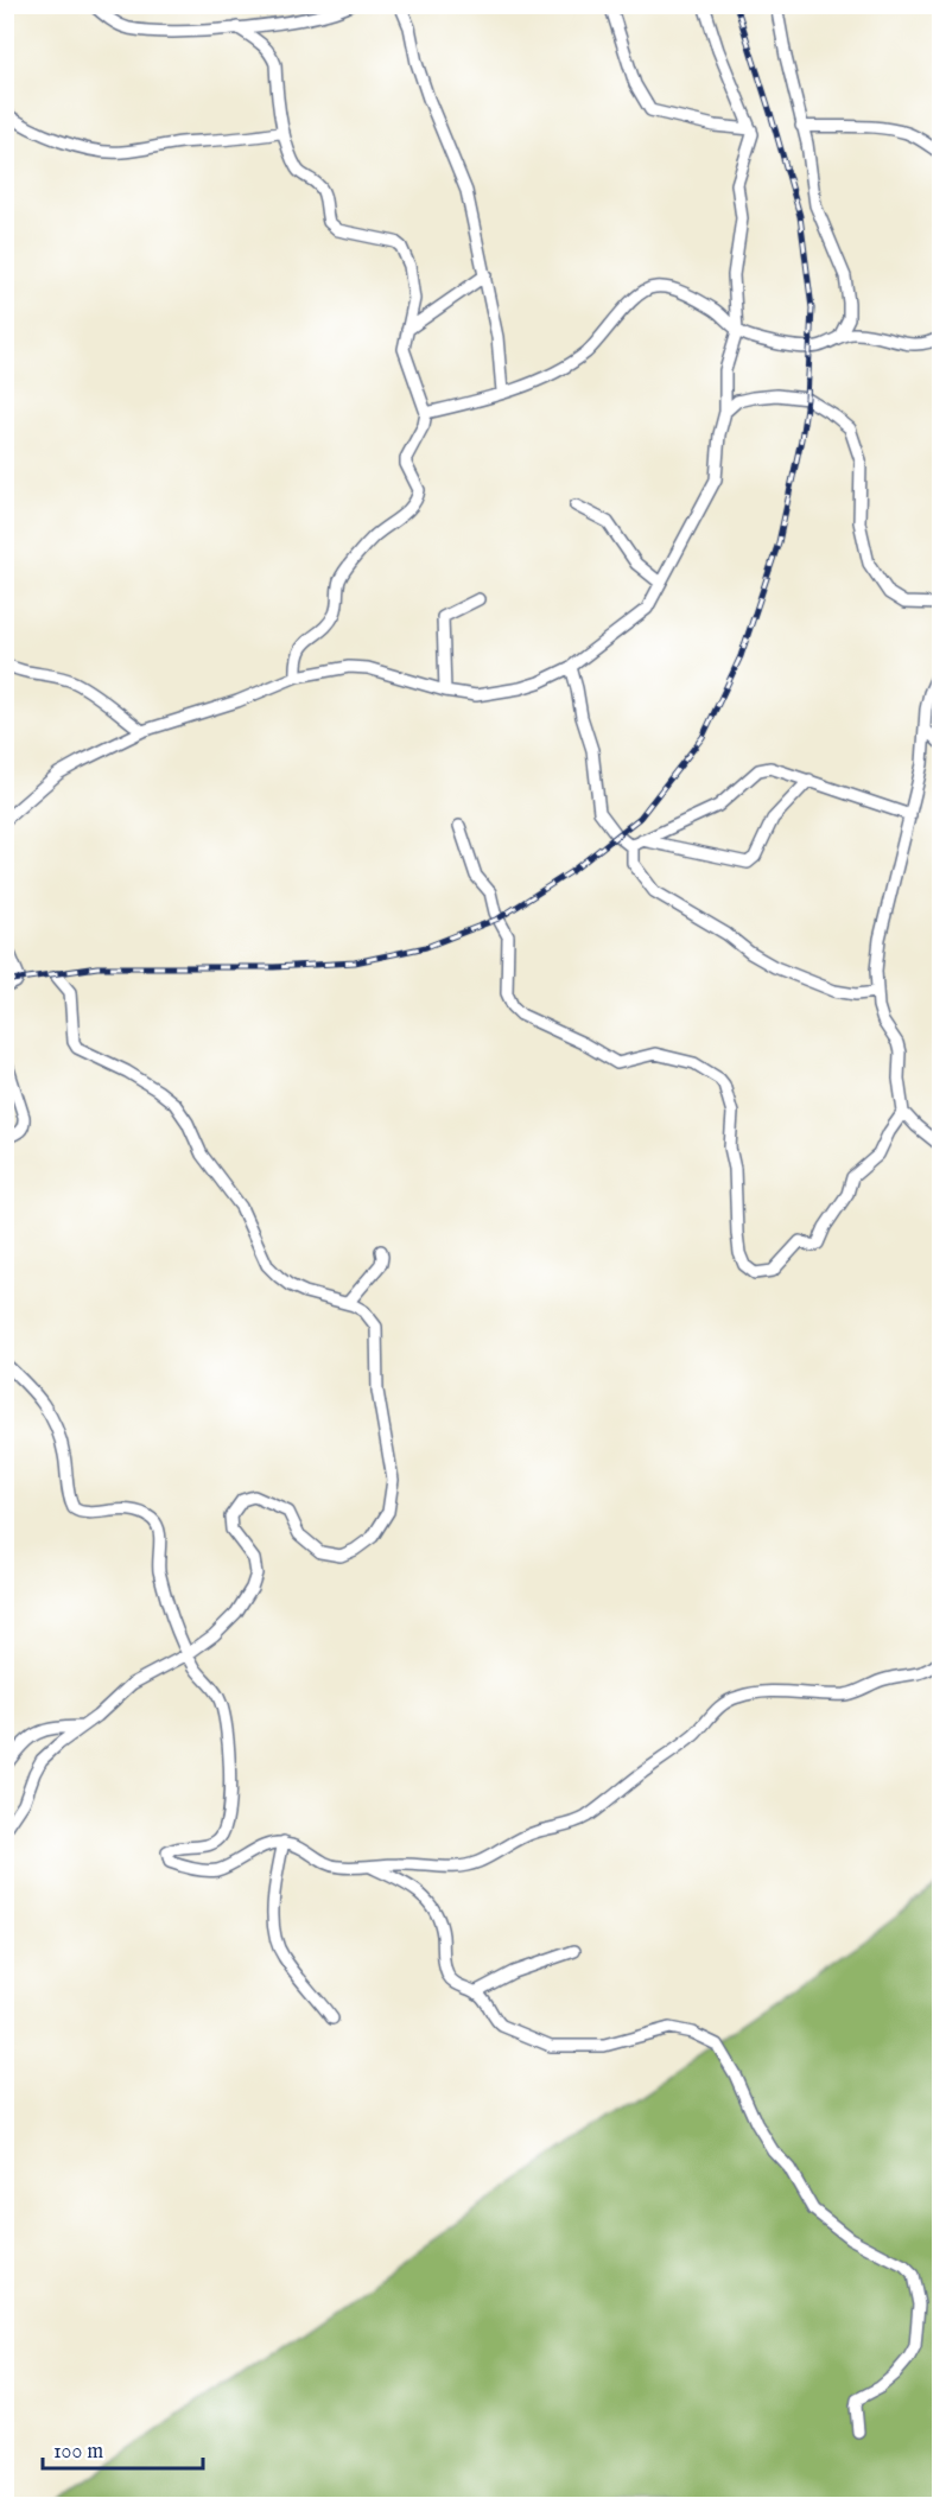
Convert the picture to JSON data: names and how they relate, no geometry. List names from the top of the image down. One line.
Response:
{"scale_bar":"100 m"}
